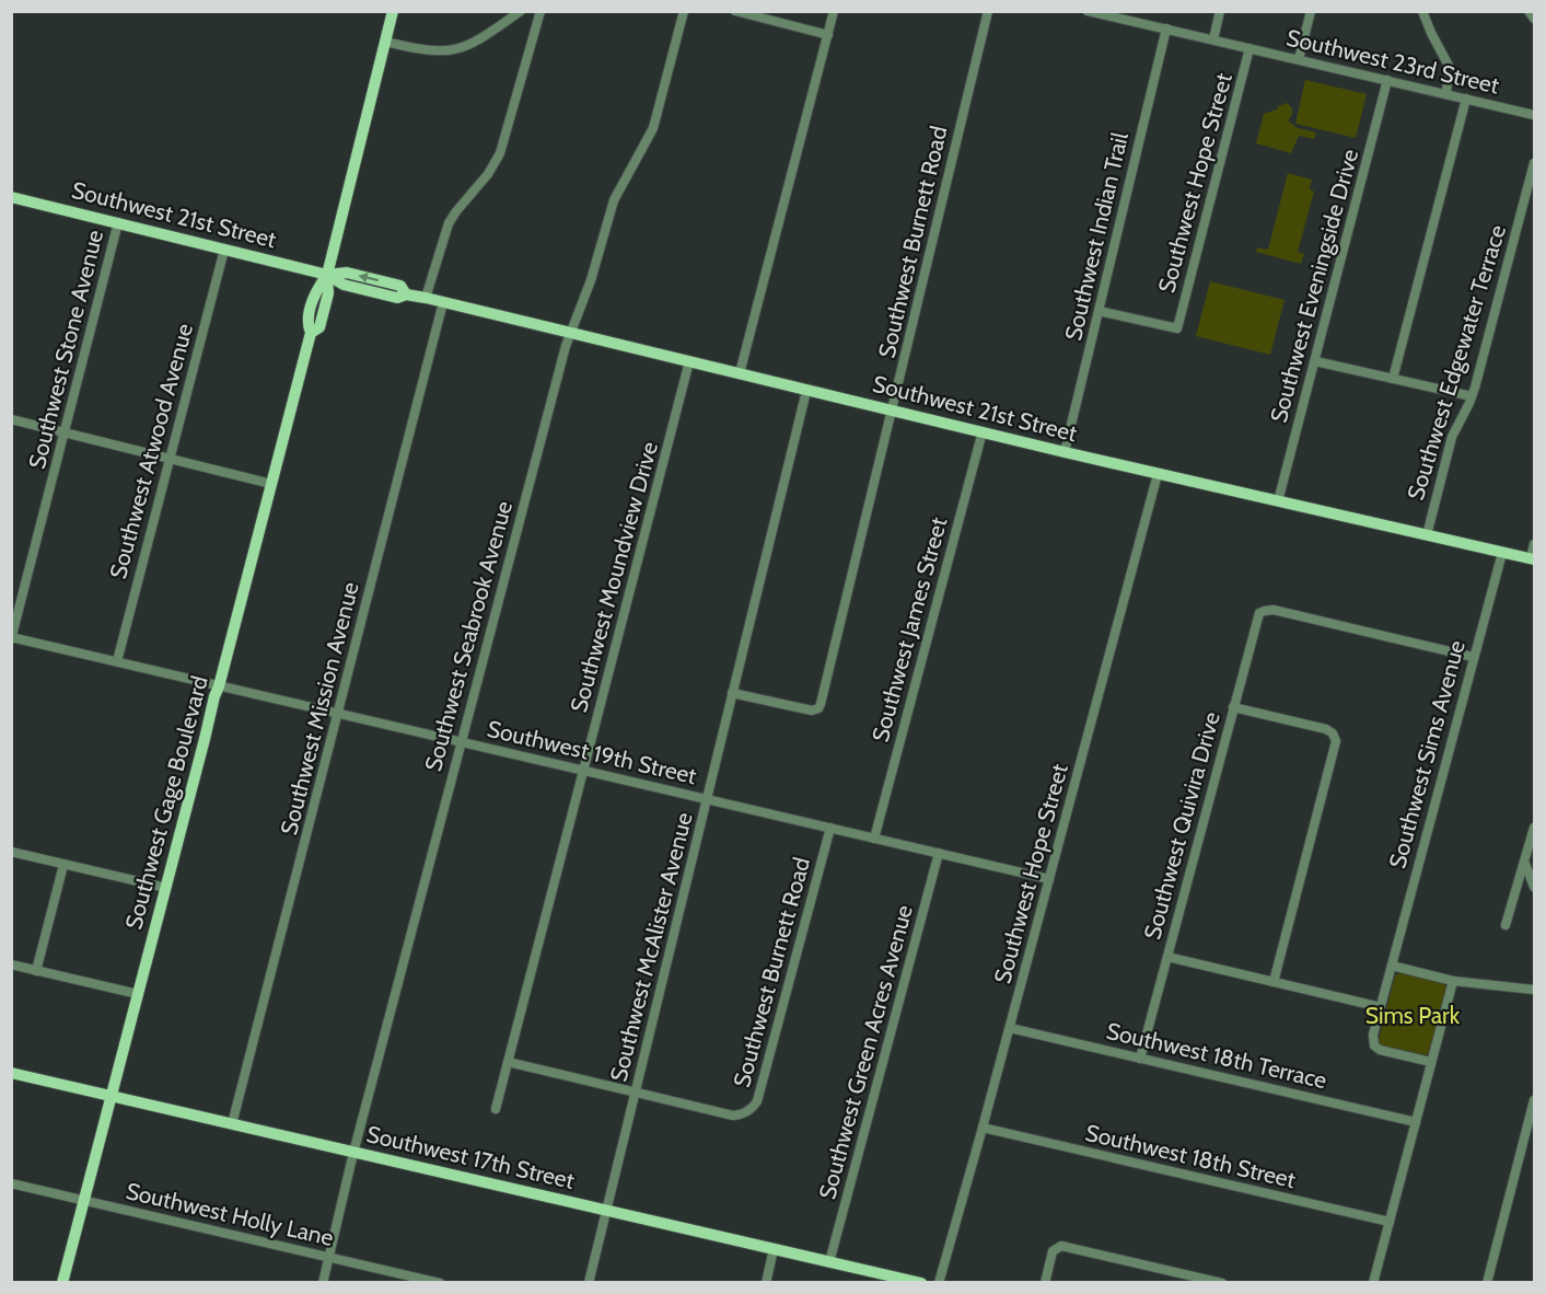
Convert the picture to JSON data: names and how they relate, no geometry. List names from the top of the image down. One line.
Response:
{"streets":{"main road":["Southwest 21st Street","Southwest Gage Boulevard","Southwest 17th Street"],"street":["Southwest 23rd Street","Southwest Hope Street","Southwest Indian Trail","Southwest Burnett Road","Southwest Eveningside Drive","Southwest Stone Avenue","Southwest Edgewater Terrace","Southwest Atwood Avenue","Southwest Moundview Drive","Southwest James Street","Southwest Seabrook Avenue","Southwest Mission Avenue","Southwest 19th Street","Southwest Sims Avenue","Southwest Quivira Drive","Southwest McAlister Avenue","Southwest Green Acres Avenue","Southwest 18th Terrace","Southwest 18th Street","Southwest Holly Lane"]},"crossings":[["Southwest 23rd Street","Southwest Hope Street"],["Southwest 23rd Street","Southwest Indian Trail"],["Southwest 23rd Street","Southwest Eveningside Drive"],["Southwest Hope Street","Southwest 21st Street"],["Southwest Hope Street","Southwest Indian Trail"],["Southwest Hope Street","Southwest 19th Street"],["Southwest Hope Street","Southwest 18th Terrace"],["Southwest Hope Street","Southwest 18th Street"],["Southwest 21st Street","Southwest Indian Trail"],["Southwest 21st Street","Southwest Burnett Road"],["Southwest 21st Street","Southwest Eveningside Drive"],["Southwest 21st Street","Southwest Stone Avenue"],["Southwest 21st Street","Southwest Edgewater Terrace"],["Southwest 21st Street","Southwest Atwood Avenue"],["Southwest 21st Street","Southwest Moundview Drive"],["Southwest 21st Street","Southwest James Street"],["Southwest 21st Street","Southwest Seabrook Avenue"],["Southwest 21st Street","Southwest Mission Avenue"],["Southwest 21st Street","Southwest Sims Avenue"],["Southwest 21st Street","Southwest Gage Boulevard"],["Southwest 21st Street","Southwest McAlister Avenue"],["Southwest Burnett Road","Southwest 19th Street"],["Southwest Burnett Road","Southwest McAlister Avenue"],["Southwest Stone Avenue","Southwest 19th Street"],["Southwest Atwood Avenue","Southwest 19th Street"],["Southwest Moundview Drive","Southwest 19th Street"],["Southwest James Street","Southwest 19th Street"],["Southwest Seabrook Avenue","Southwest 19th Street"],["Southwest Seabrook Avenue","Southwest 17th Street"],["Southwest Seabrook Avenue","Southwest Holly Lane"],["Southwest Mission Avenue","Southwest 19th Street"],["Southwest Mission Avenue","Southwest 17th Street"],["Southwest 19th Street","Southwest Gage Boulevard"],["Southwest 19th Street","Southwest McAlister Avenue"],["Southwest 19th Street","Southwest Green Acres Avenue"],["Southwest Sims Avenue","Southwest Quivira Drive"],["Southwest Gage Boulevard","Southwest 17th Street"],["Southwest Gage Boulevard","Southwest Holly Lane"],["Southwest Quivira Drive","Southwest 18th Terrace"],["Southwest McAlister Avenue","Southwest 17th Street"],["Southwest Green Acres Avenue","Southwest 17th Street"]],"parks":["Sims Park"]}
